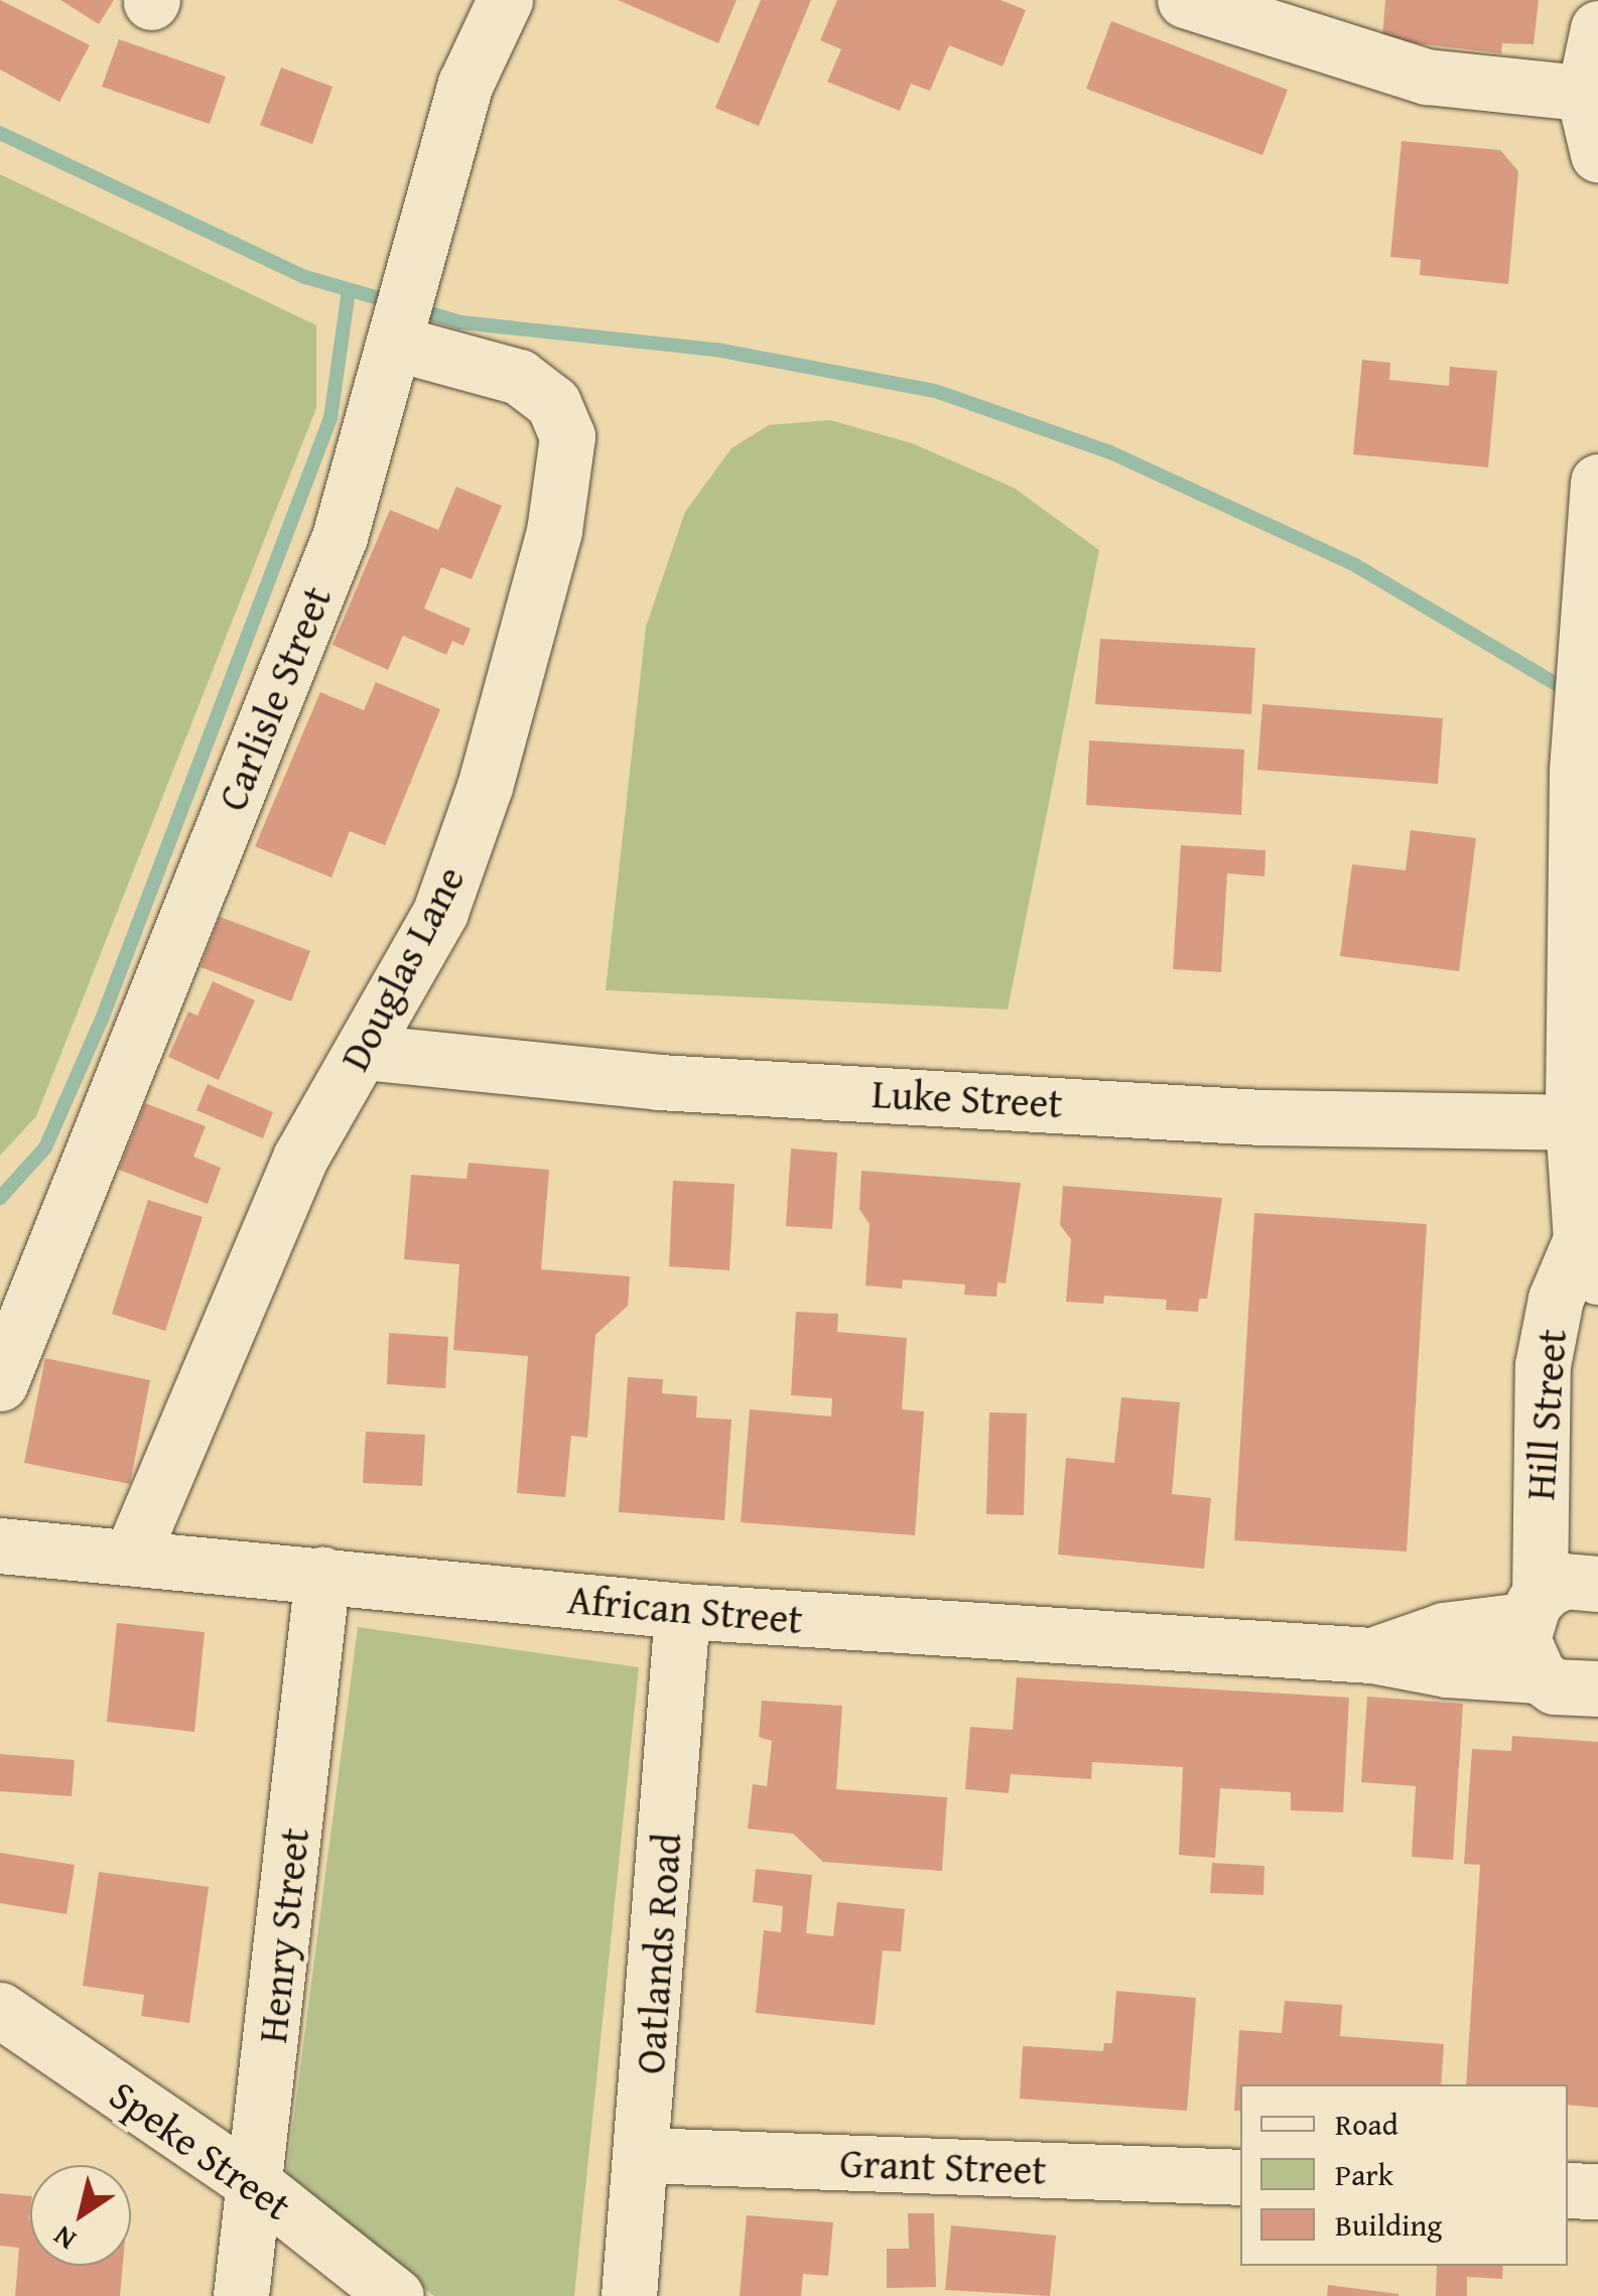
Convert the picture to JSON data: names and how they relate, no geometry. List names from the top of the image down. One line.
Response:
{"streets":{"street":["Carlisle Street","Douglas Lane","Luke Street","Hill Street","African Street","Henry Street","Oatlands Road","Speke Street","Grant Street"]},"crossings":[["Carlisle Street","Douglas Lane"],["Douglas Lane","Luke Street"],["Douglas Lane","African Street"],["Luke Street","Hill Street"],["Hill Street","African Street"],["African Street","Henry Street"],["African Street","Oatlands Road"],["Henry Street","Speke Street"],["Oatlands Road","Grant Street"]],"legend":["Road","Park","Building"],"north":"bottom left"}
